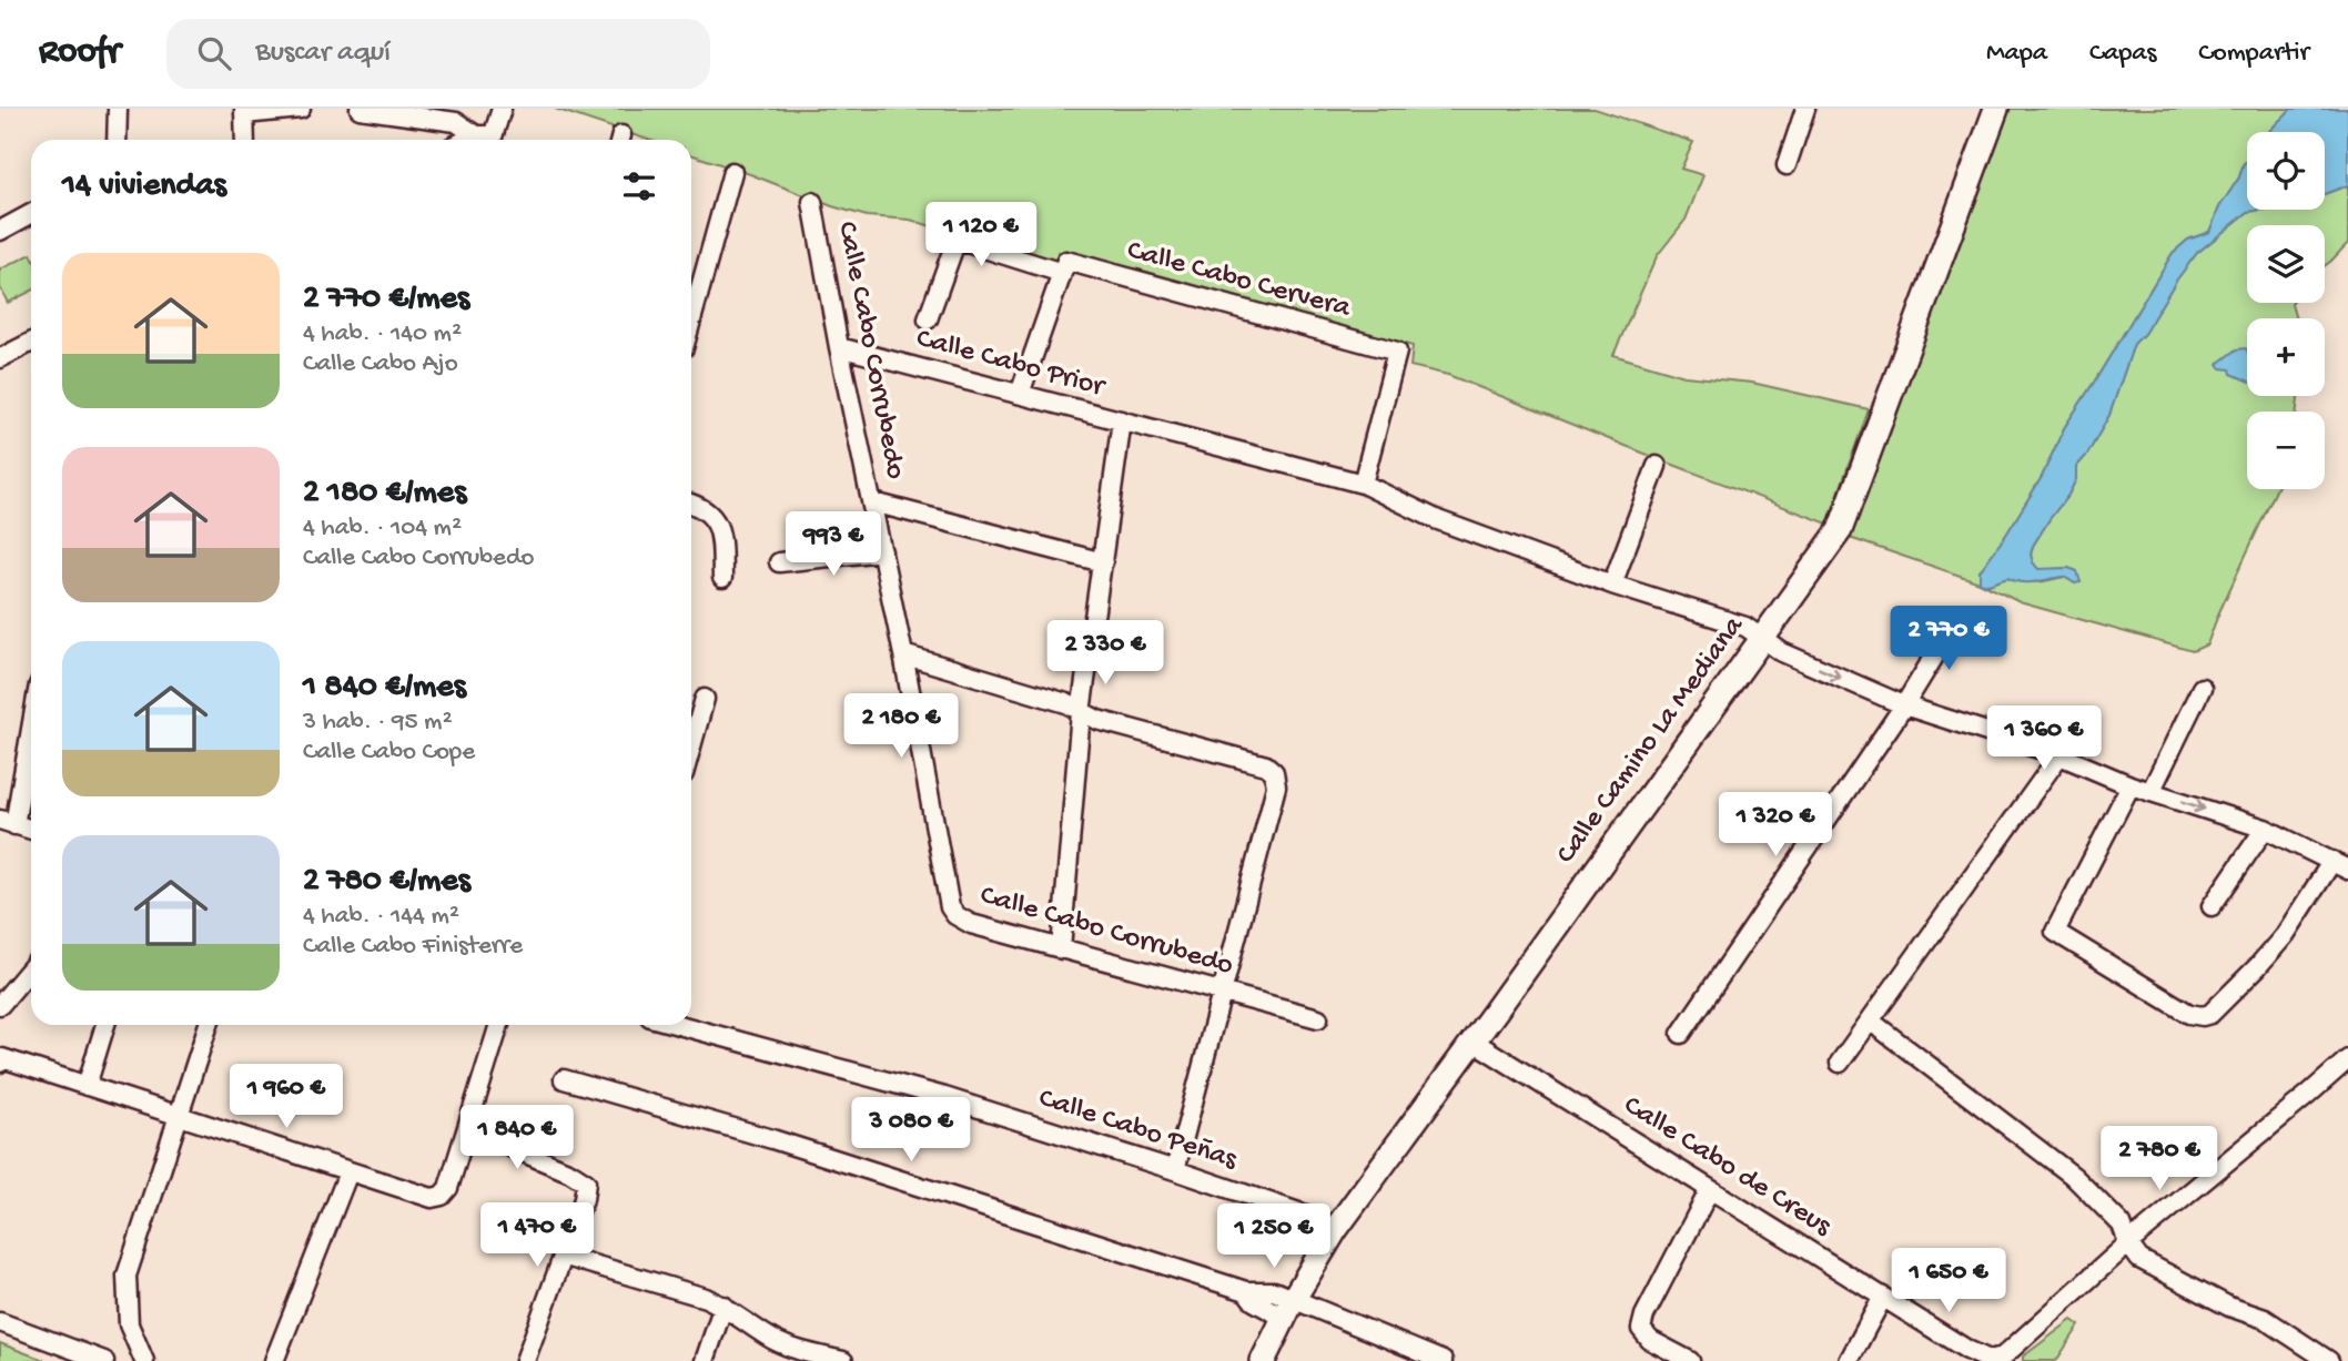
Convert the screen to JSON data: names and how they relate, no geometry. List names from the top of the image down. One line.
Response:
{"streets":{"street":["Calle Cabo Cervera","Calle Cabo Corrubedo","Calle Cabo Prior","Calle Camino La Mediana","Calle Cabo Peñas","Calle Cabo de Creus"]},"crossings":[["Calle Cabo Cervera","Calle Cabo Prior"],["Calle Cabo Corrubedo","Calle Cabo Prior"],["Calle Cabo Prior","Calle Camino La Mediana"],["Calle Camino La Mediana","Calle Cabo Peñas"],["Calle Camino La Mediana","Calle Cabo de Creus"]],"page":{"header":"Roofr","search":"Buscar aquí","nav":["Mapa","Capas","Compartir"],"map_buttons":["+","−"],"heading":"14 viviendas","price":["1 120 €","993 €","2 770 €","2 330 €","2 180 €","1 360 €","1 320 €","1 960 €","3 080 €","1 840 €","2 780 €","1 470 €","1 250 €","1 650 €"],"list":[{"name":"2 770 €/mes","note":"4 hab. · 140 m² · Calle Cabo Ajo"},{"name":"2 180 €/mes","note":"4 hab. · 104 m² · Calle Cabo Corrubedo"},{"name":"1 840 €/mes","note":"3 hab. · 95 m² · Calle Cabo Cope"},{"name":"2 780 €/mes","note":"4 hab. · 144 m² · Calle Cabo Finisterre"}]}}
